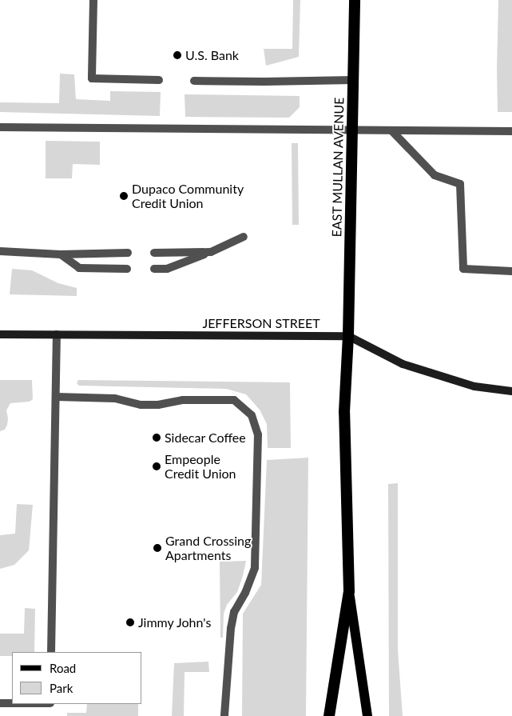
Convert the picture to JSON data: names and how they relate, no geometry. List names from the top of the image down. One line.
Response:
{"streets":{"highway":["EAST MULLAN AVENUE"],"main road":["JEFFERSON STREET"]},"crossings":[["EAST MULLAN AVENUE","JEFFERSON STREET"]],"places":["U.S. Bank","Dupaco Community Credit Union","Sidecar Coffee","Empeople Credit Union","Grand Crossing Apartments","Jimmy John's"],"legend":["Road","Park"]}
